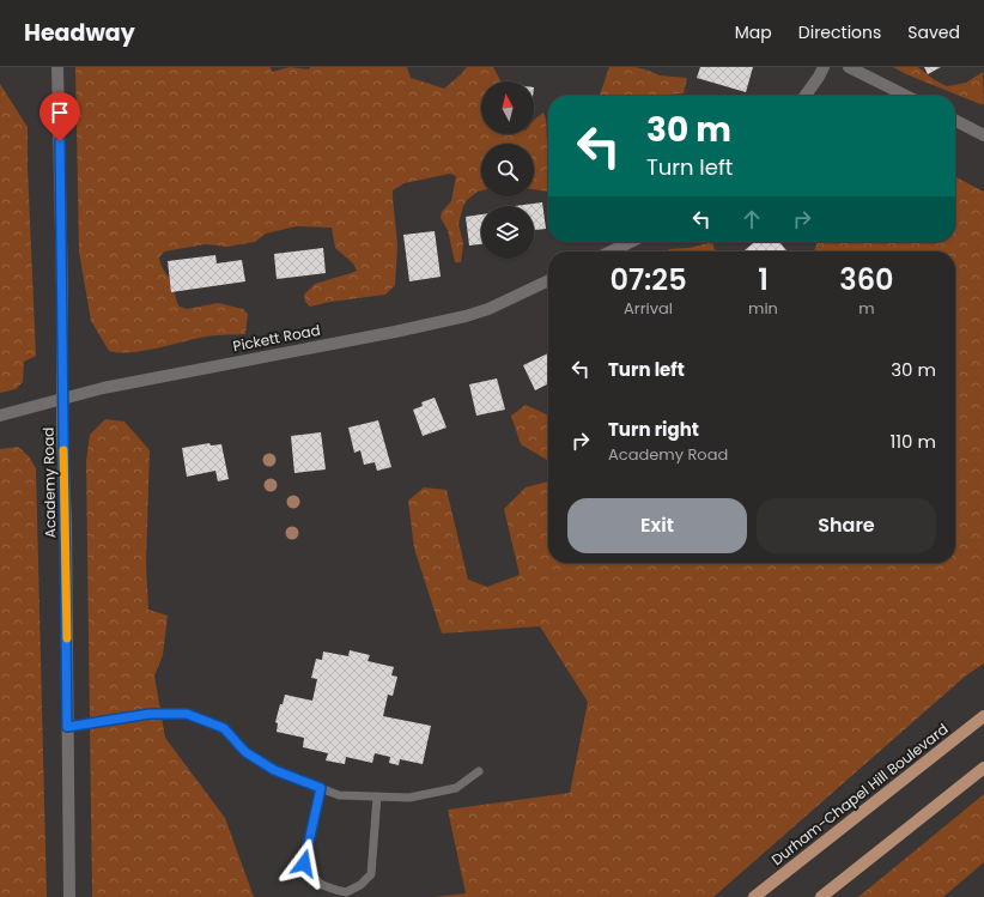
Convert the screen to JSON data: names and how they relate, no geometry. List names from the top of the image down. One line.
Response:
{"streets":{"main road":["Pickett Road","Academy Road","Durham-Chapel Hill Boulevard"]},"crossings":[["Pickett Road","Academy Road"]],"north":"top","page":{"header":"Headway","nav":["Map","Directions","Saved"],"turn":["30 m","Turn left"],"eta":["07:25","Arrival","1","min","360","m"],"list":[{"name":"Turn left","value":"30 m"},{"name":"Turn right","note":"Academy Road","value":"110 m"}],"buttons":["Exit","Share"]}}
